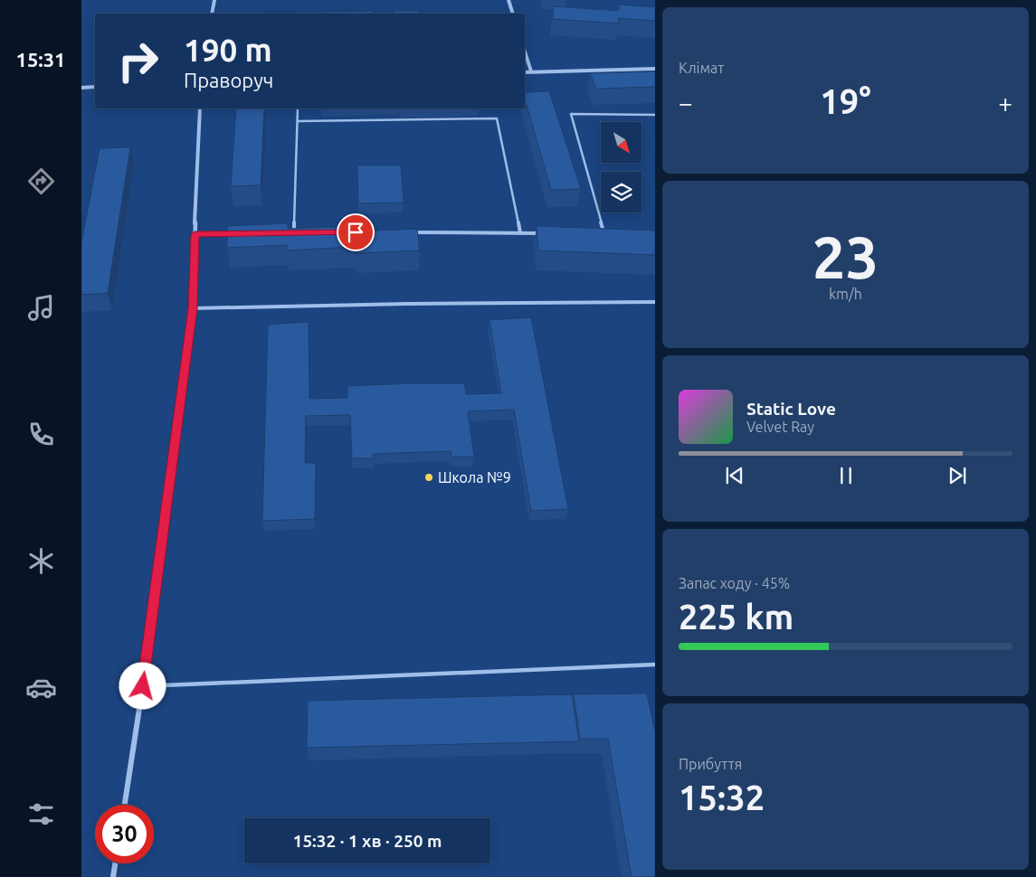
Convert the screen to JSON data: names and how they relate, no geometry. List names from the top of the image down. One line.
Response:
{"places":["Школа №9"],"north":"bottom right","page":{"tabs":"15:31","tile":["Клімат",["23","km/h"],["Запас ходу · 45%","225 km"],["Прибуття","15:32"]],"turn":["190 m","Праворуч"],"heat":["−","19°","+"],"song":["Static Love","Velvet Ray"],"limit":"30","trip":"15:32 · 1 хв · 250 m"}}
